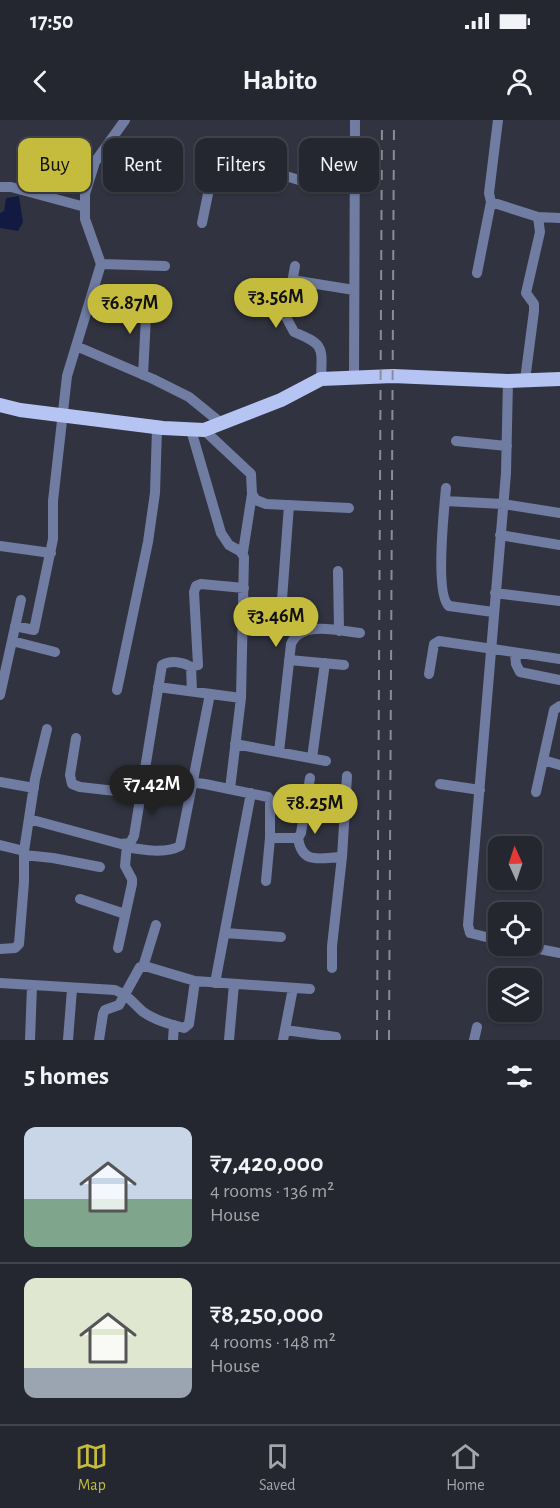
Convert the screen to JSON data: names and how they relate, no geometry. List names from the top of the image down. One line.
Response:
{"north":"top","page":{"status":"17:50","header":"Habito","chip":["Buy","Rent","Filters","New"],"price":["₹3.56M","₹6.87M","₹3.46M","₹7.42M","₹8.25M"],"heading":"5 homes","list":[{"name":"₹7,420,000","note":"4 rooms · 136 m² · House"},{"name":"₹8,250,000","note":"4 rooms · 148 m² · House"}],"tabs":["Map","Saved","Home"]}}
